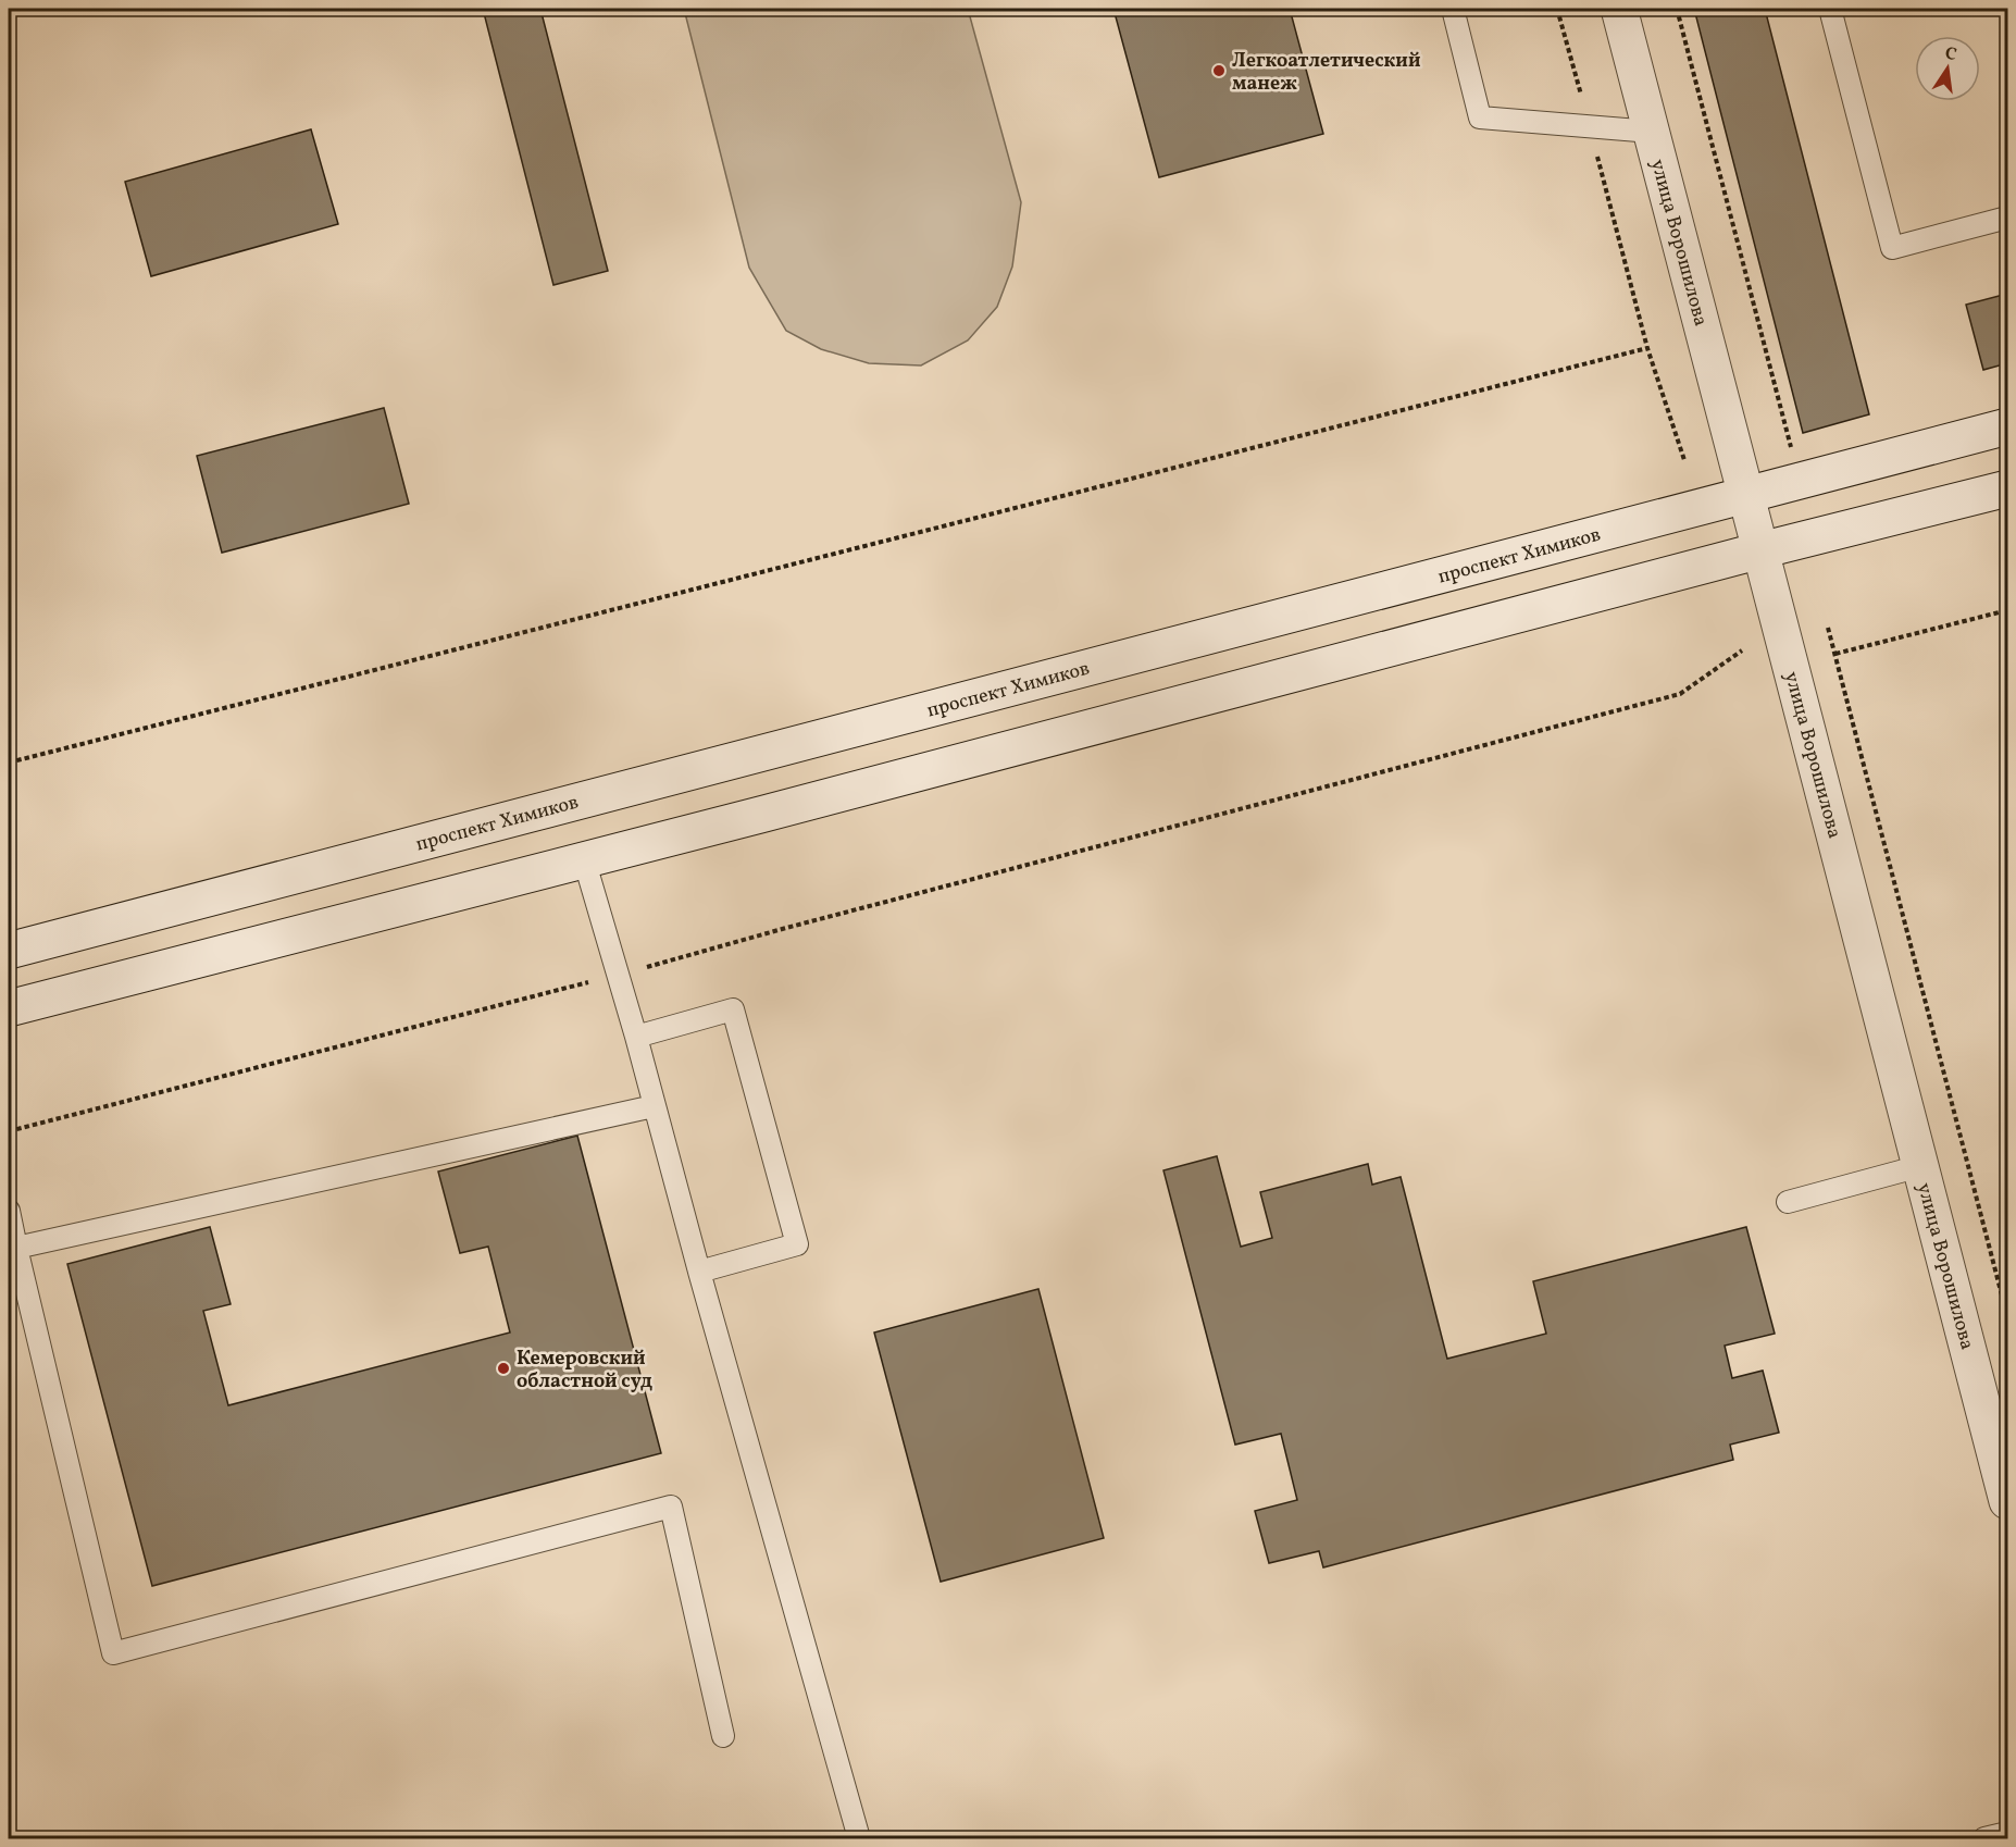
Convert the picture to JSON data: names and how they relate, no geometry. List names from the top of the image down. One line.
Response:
{"streets":{"main road":["улица Ворошилова","проспект Химиков"]},"crossings":[["улица Ворошилова","проспект Химиков"]],"places":["Легкоатлетический манеж","Кемеровский областной суд"],"north":"top"}
